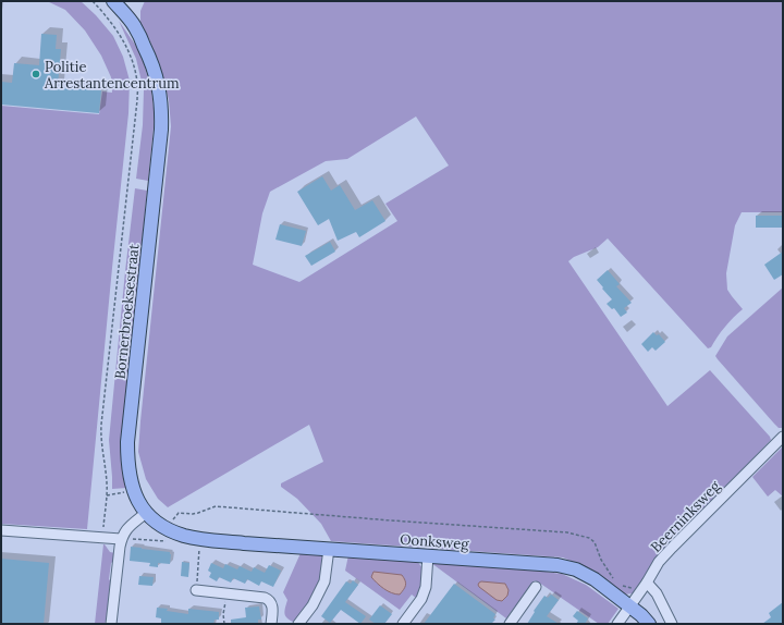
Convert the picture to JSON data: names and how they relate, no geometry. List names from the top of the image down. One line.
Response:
{"streets":{"main road":["Bornerbroeksestraat","Oonksweg"],"street":["Beerninksweg"]},"crossings":[["Bornerbroeksestraat","Oonksweg"],["Beerninksweg","Oonksweg"]],"places":["Politie Arrestantencentrum"]}
